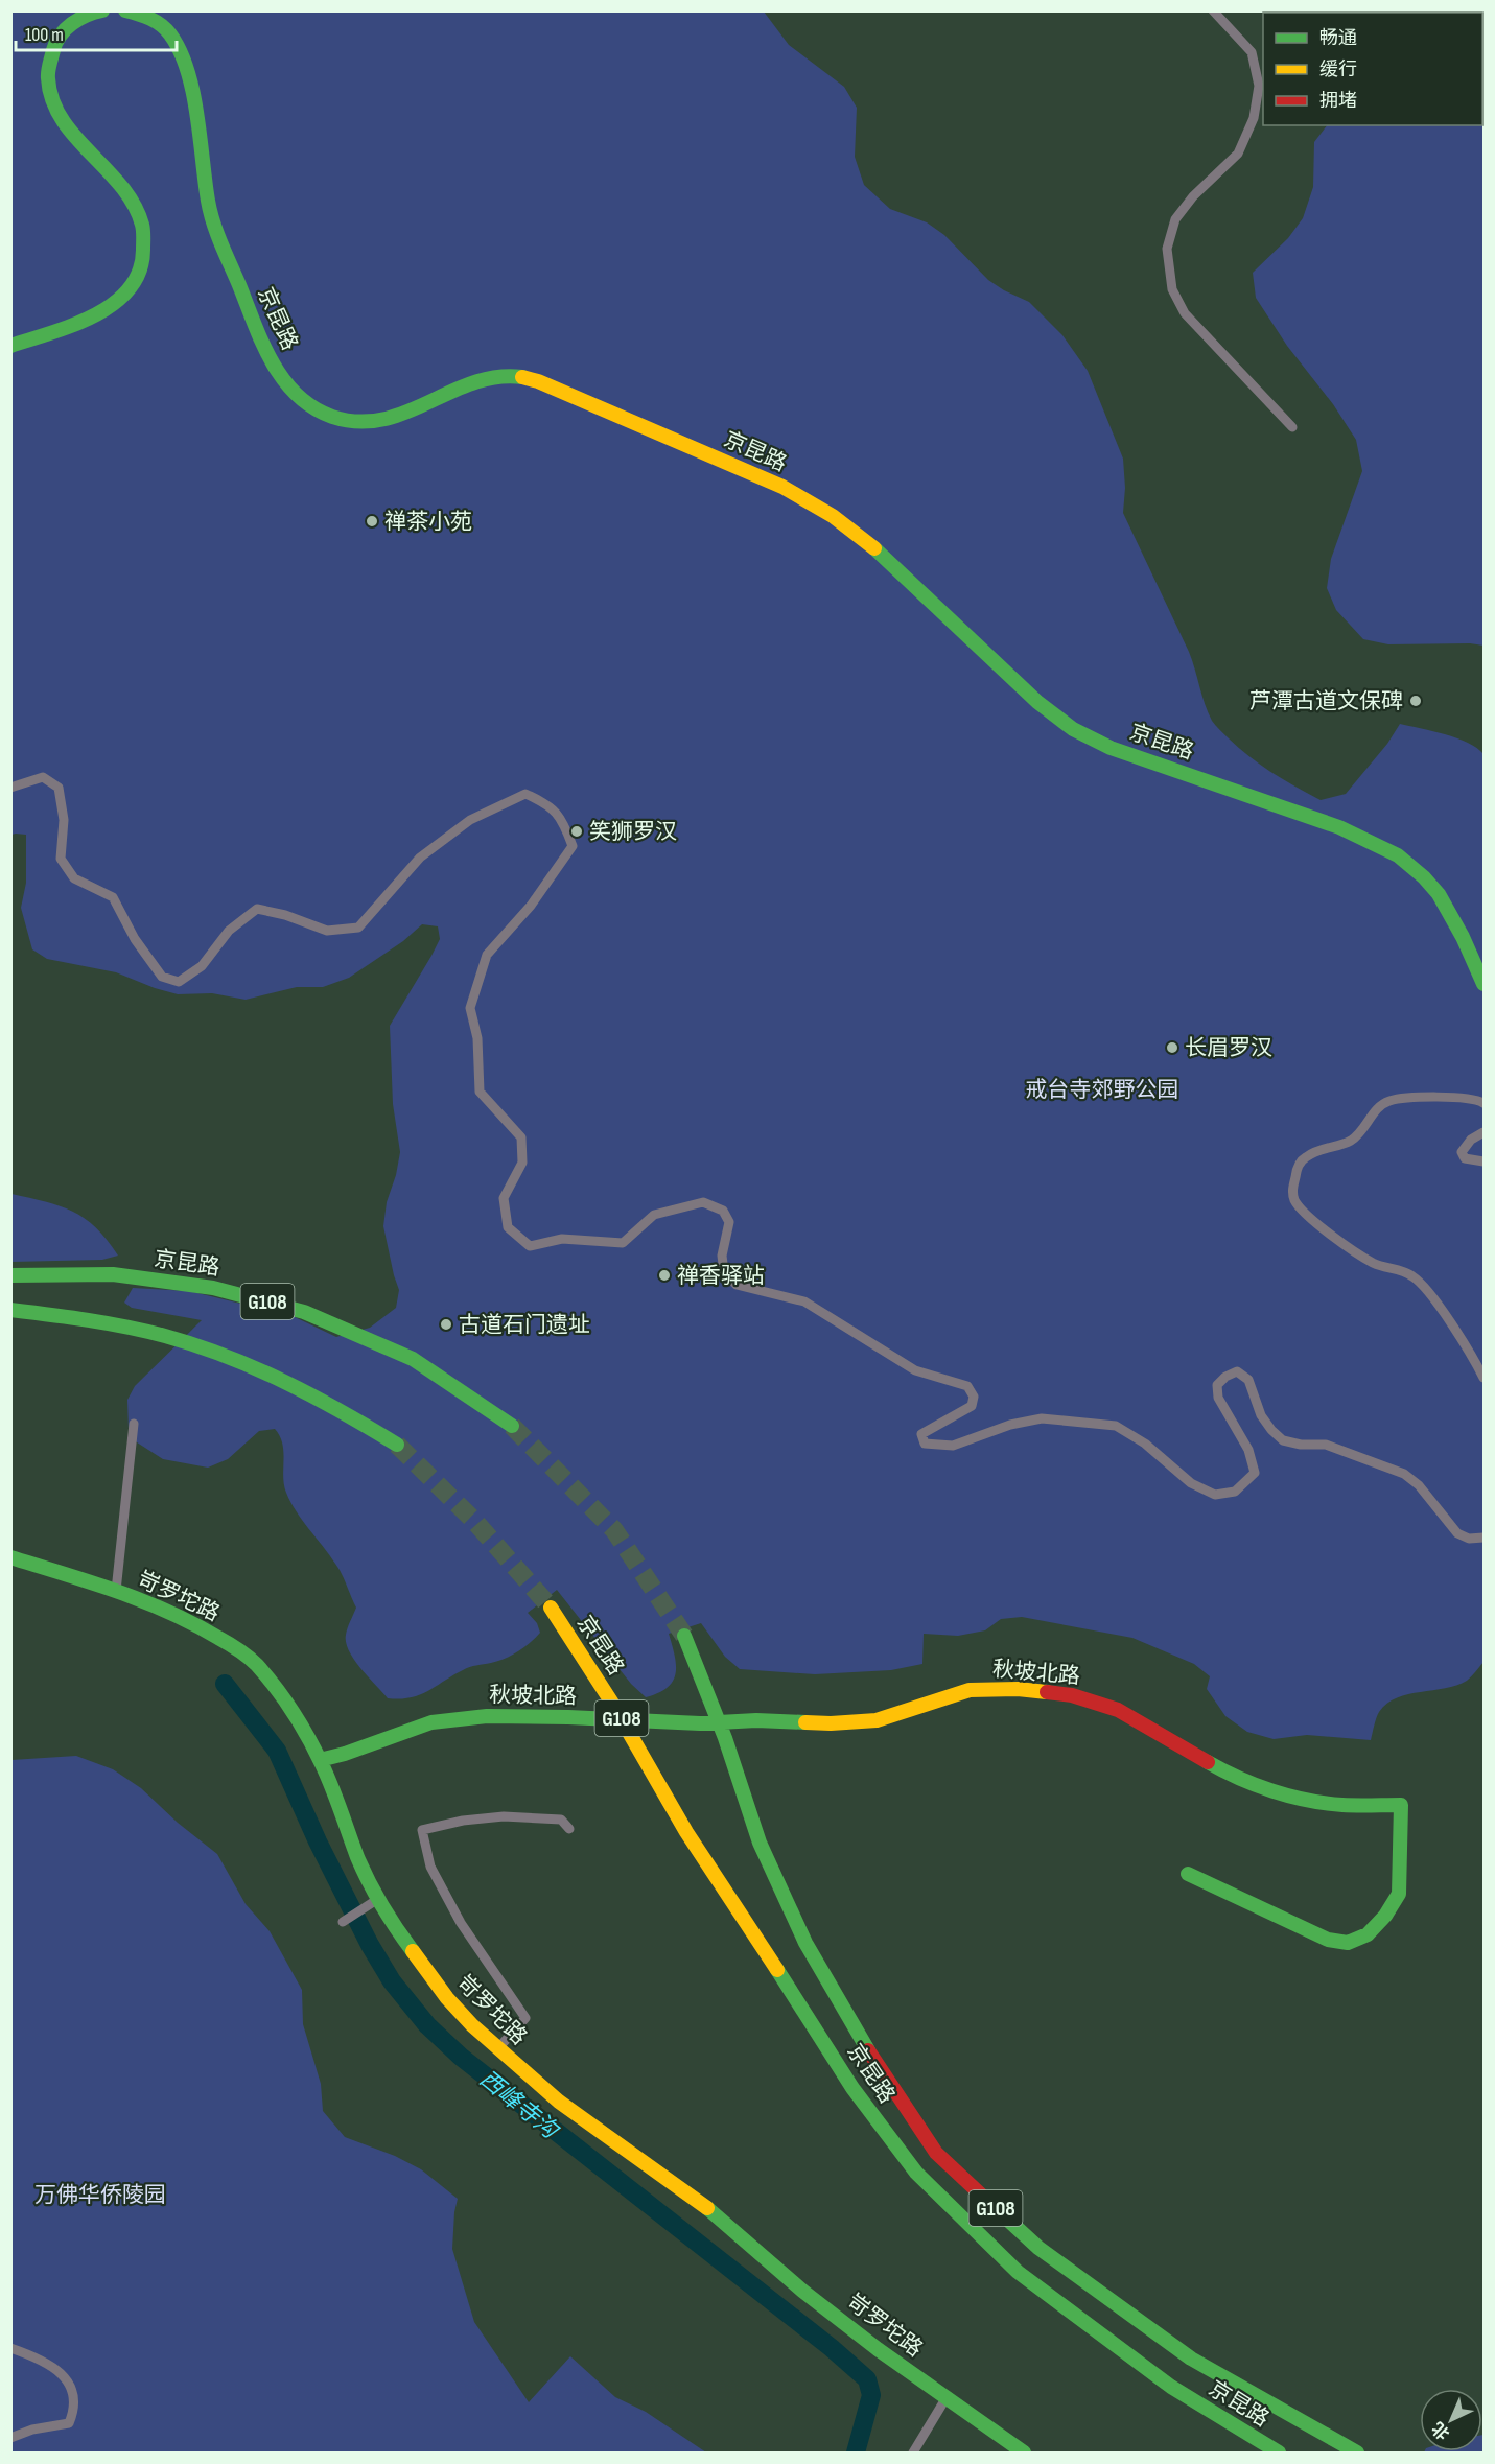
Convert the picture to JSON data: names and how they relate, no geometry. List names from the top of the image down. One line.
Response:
{"streets":{"main road":["京昆路","G108","岢罗坨路","秋坡北路"]},"crossings":[["岢罗坨路","秋坡北路"]],"water":["西峰寺沟"],"parks":["戒台寺郊野公园","万佛华侨陵园"],"places":["禅茶小苑","芦潭古道文保碑","笑狮罗汉","长眉罗汉","禅香驿站","古道石门遗址"],"legend":["畅通","缓行","拥堵"],"scale_bar":"100 m","north":"bottom left"}
